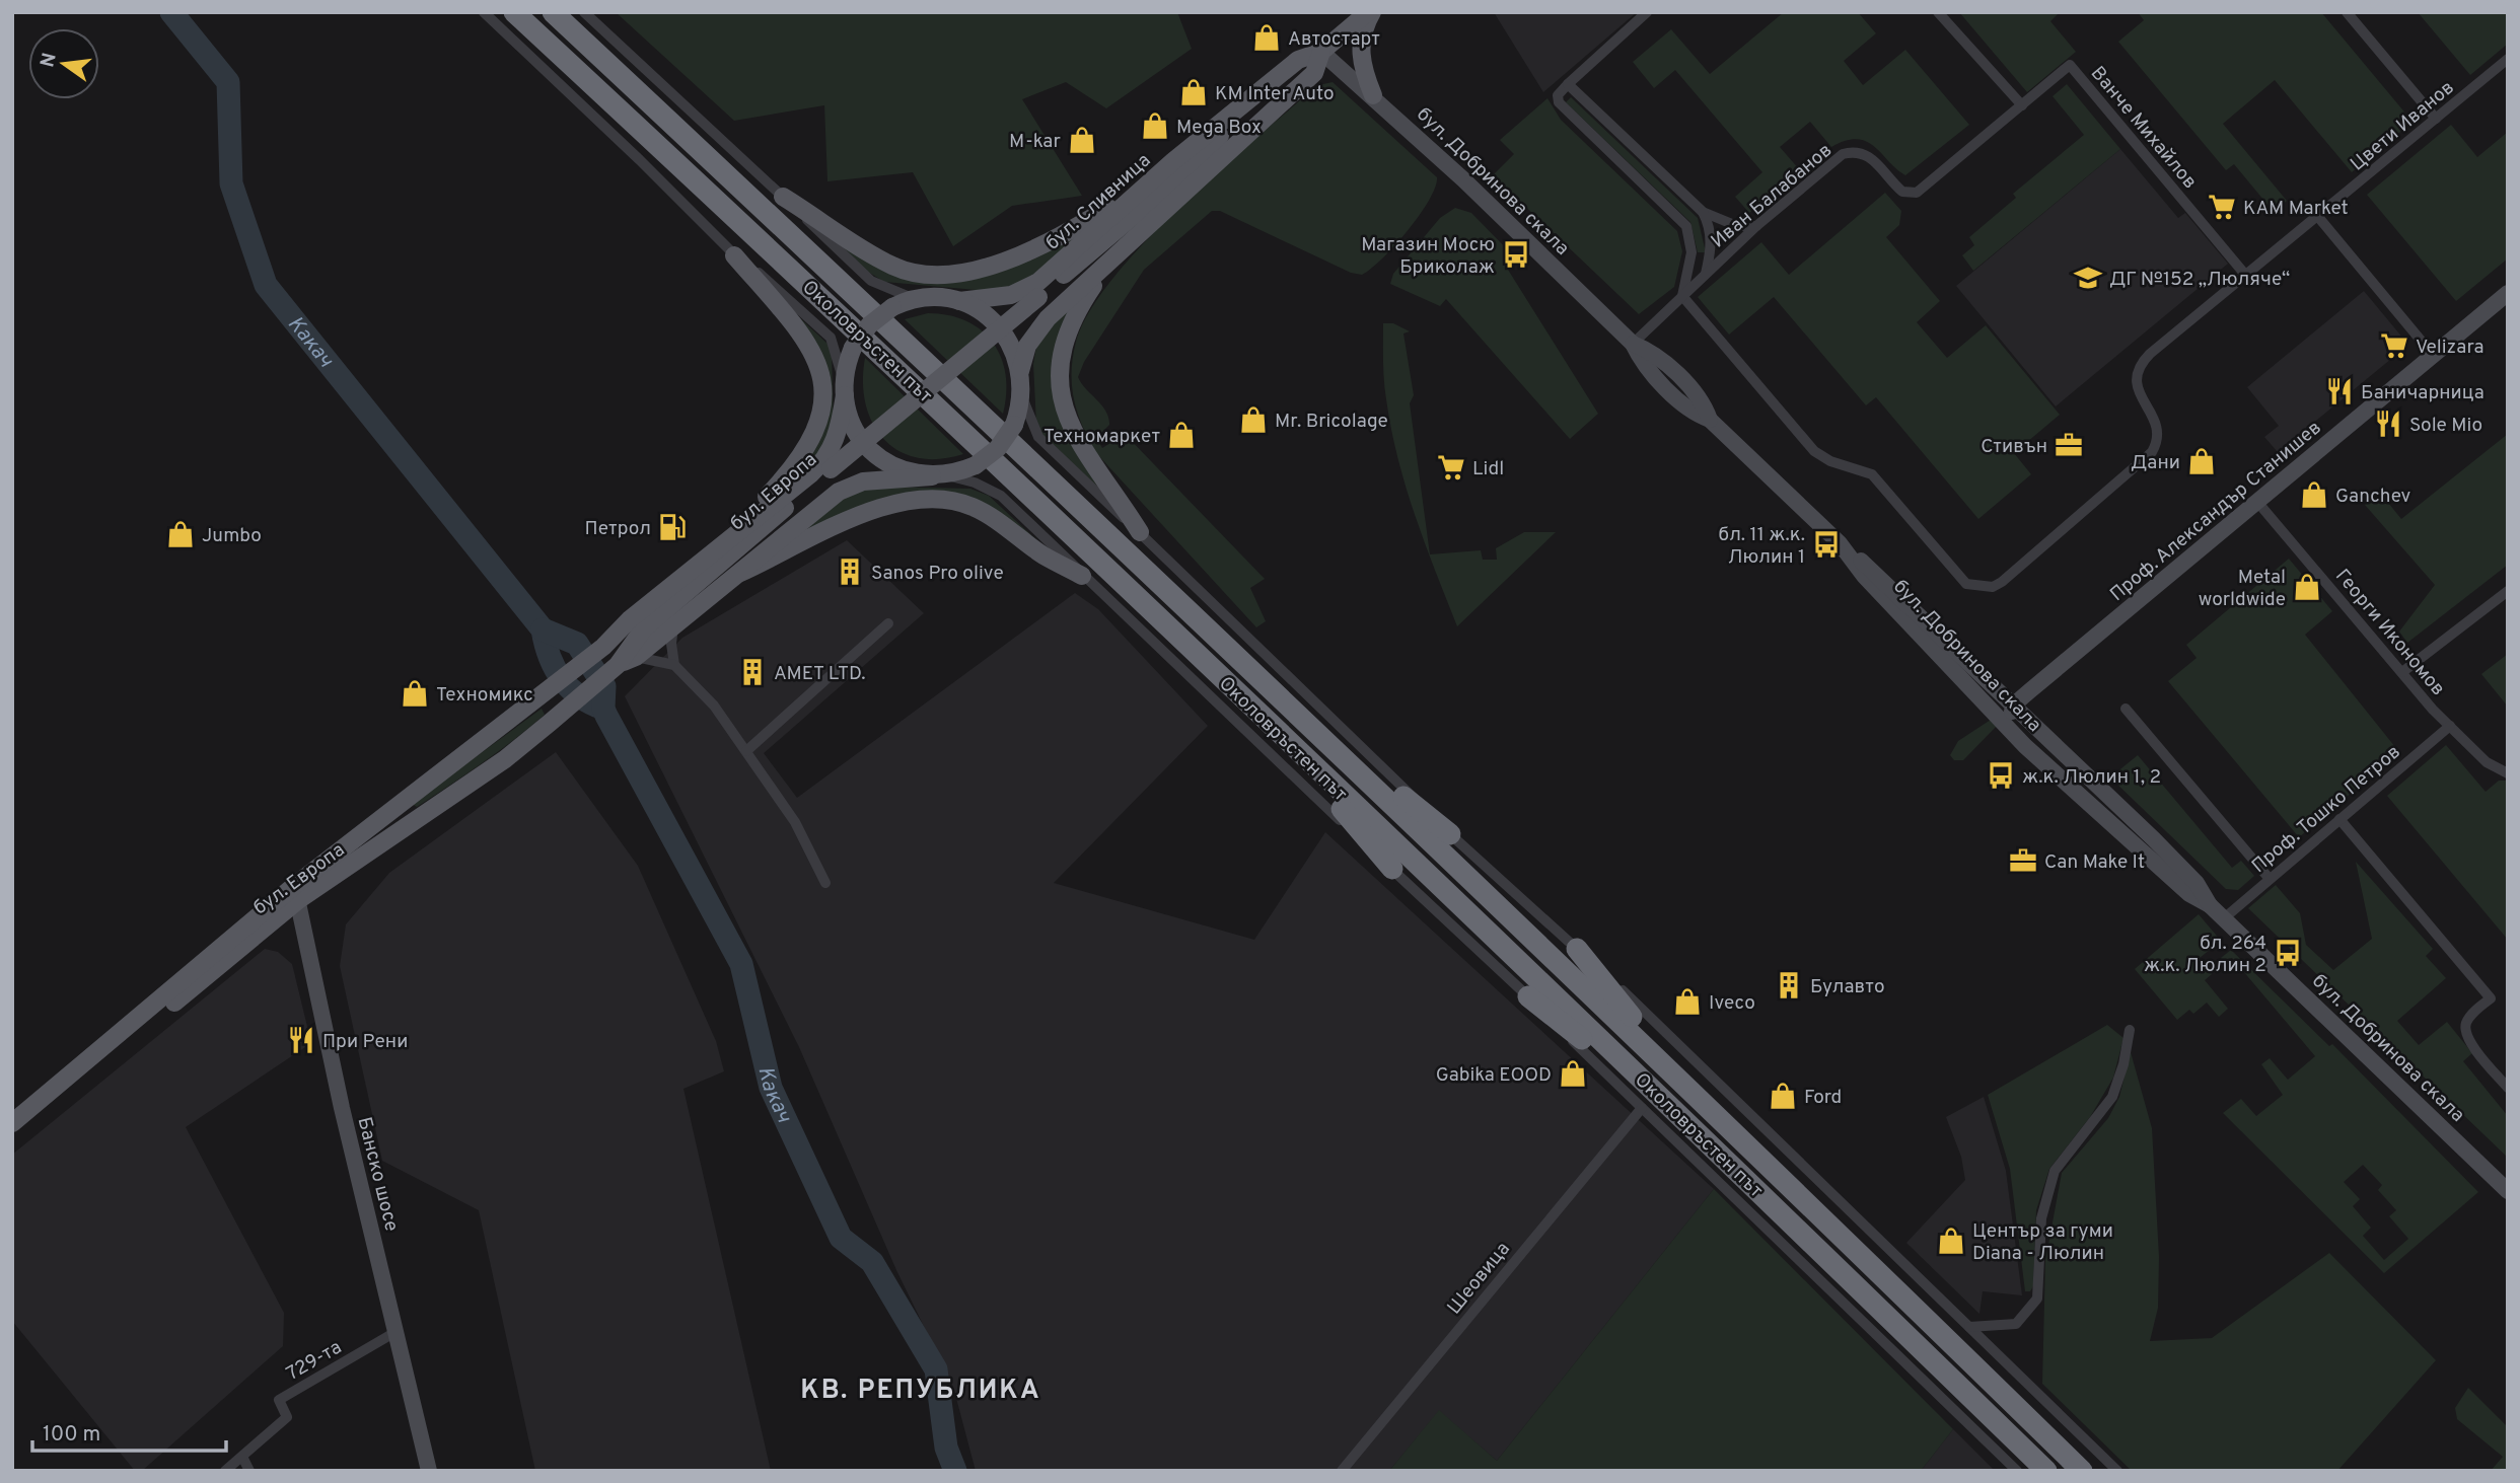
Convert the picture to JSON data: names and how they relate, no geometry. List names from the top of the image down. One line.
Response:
{"streets":{"highway":["Околовръстен път"],"main road":["бул. Добринова скала","бул. Сливница","бул. Европа","Проф. Александър Станишев","Банско шосе"],"street":["Цвети Иванов","Ванче Михайлов","Иван Балабанов","Георги Икономов","Проф. Тошко Петров","Шеовица","729-та"]},"crossings":[["Цвети Иванов","Ванче Михайлов"],["Цвети Иванов","Иван Балабанов"],["Ванче Михайлов","Иван Балабанов"],["бул. Добринова скала","Иван Балабанов"],["бул. Добринова скала","бул. Сливница"],["бул. Добринова скала","Проф. Александър Станишев"],["бул. Добринова скала","Проф. Тошко Петров"],["бул. Сливница","Околовръстен път"],["бул. Сливница","бул. Европа"],["Околовръстен път","бул. Европа"],["Околовръстен път","Шеовица"],["бул. Европа","Банско шосе"],["Проф. Александър Станишев","Георги Икономов"],["Георги Икономов","Проф. Тошко Петров"],["Банско шосе","729-та"]],"districts":["КВ. РЕПУБЛИКА"],"water":["Какач"],"places":{"shop":["Автостарт","KM Inter Auto","Mega Box","M-kar","Mr. Bricolage","Техномаркет","Дани","Ganchev","Jumbo","Metal worldwide","Техномикс","Iveco","Gabika EOOD","Ford","Център за гуми Diana - Люлин"],"supermarket":["KAM Market","Velizara","Lidl"],"bus stop":["Магазин Мосю Бриколаж","бл. 11 ж.к. Люлин 1","ж.к. Люлин 1, 2","бл. 264 ж.к. Люлин 2"],"school or university":["ДГ №152 „Люляче“"],"restaurant":["Баничарница","Sole Mio","При Рени"],"office":["Стивън","Can Make It"],"fuel station":["Петрол"],"building":["Sanos Pro olive","AMET LTD.","Булавто"]},"scale_bar":"100 m","north":"left"}
